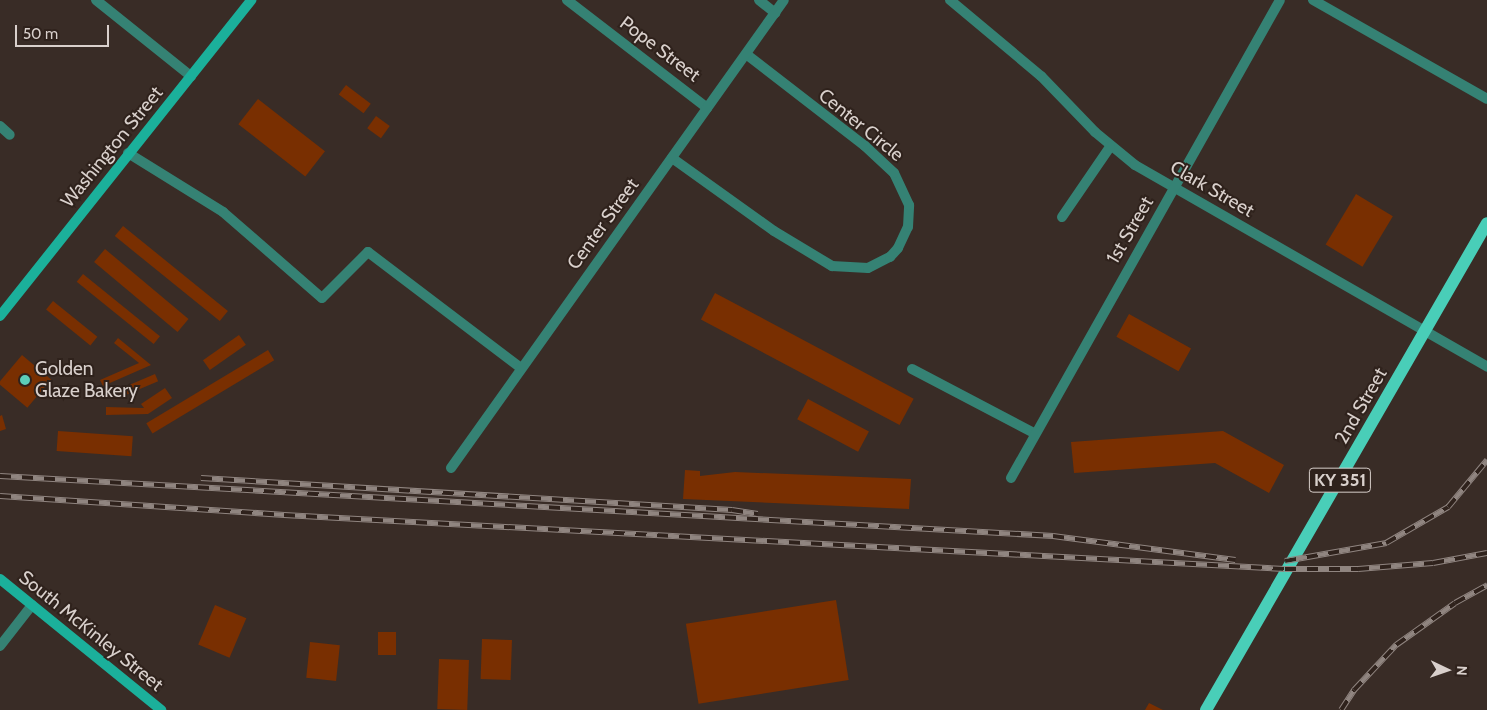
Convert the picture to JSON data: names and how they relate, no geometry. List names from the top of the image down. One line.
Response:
{"streets":{"main road":["2nd Street","KY 351"],"street":["Pope Street","Center Circle","Washington Street","Clark Street","Center Street","1st Street","South McKinley Street"]},"crossings":[["Pope Street","Center Street"],["Center Circle","Center Street"],["Clark Street","1st Street"]],"places":["Golden Glaze Bakery"],"scale_bar":"50 m","north":"right"}
